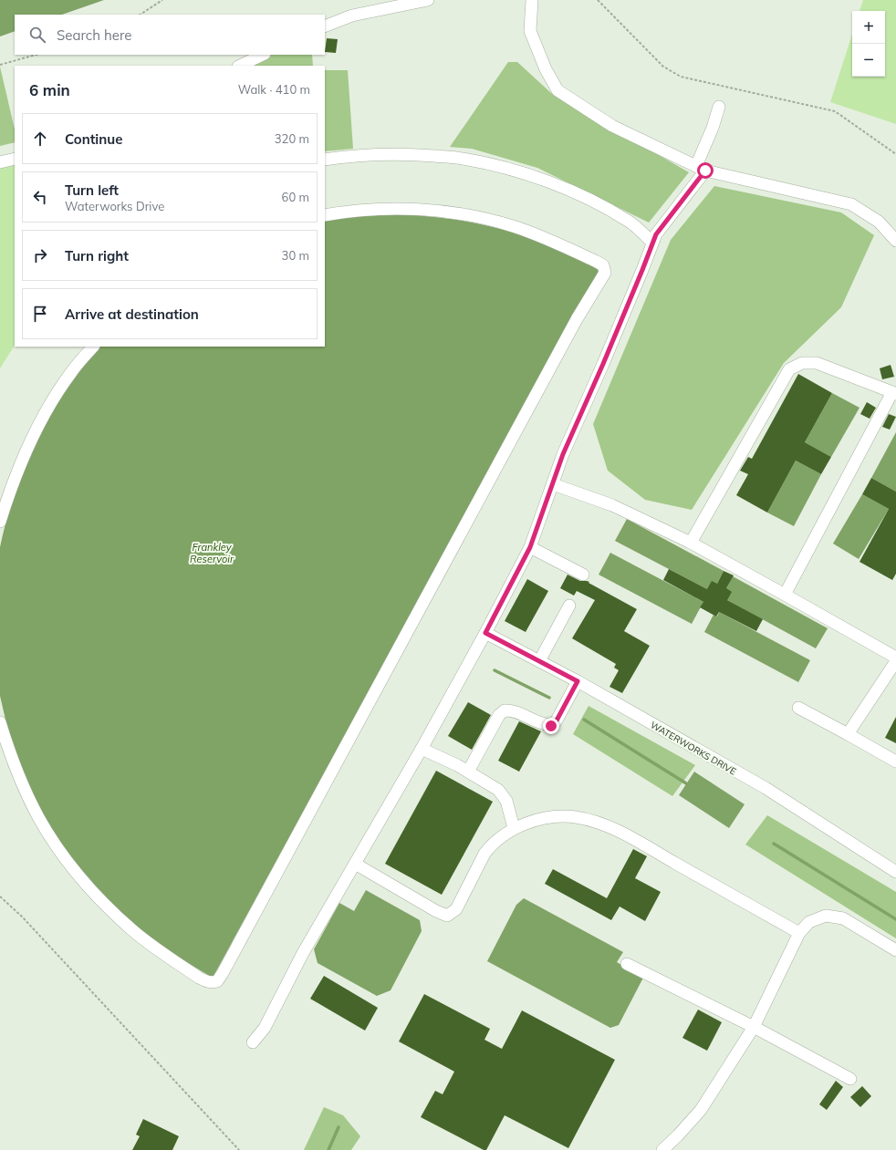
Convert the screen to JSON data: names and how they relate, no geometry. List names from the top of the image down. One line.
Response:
{"streets":{"street":["WATERWORKS DRIVE"]},"water":["Frankley Reservoir"],"page":{"map_buttons":["+","−"],"search":"Search here","heading":["6 min","Walk · 410 m"],"list":[["Continue","320 m"],["Turn left","Waterworks Drive","60 m"],["Turn right","30 m"],"Arrive at destination"]}}
